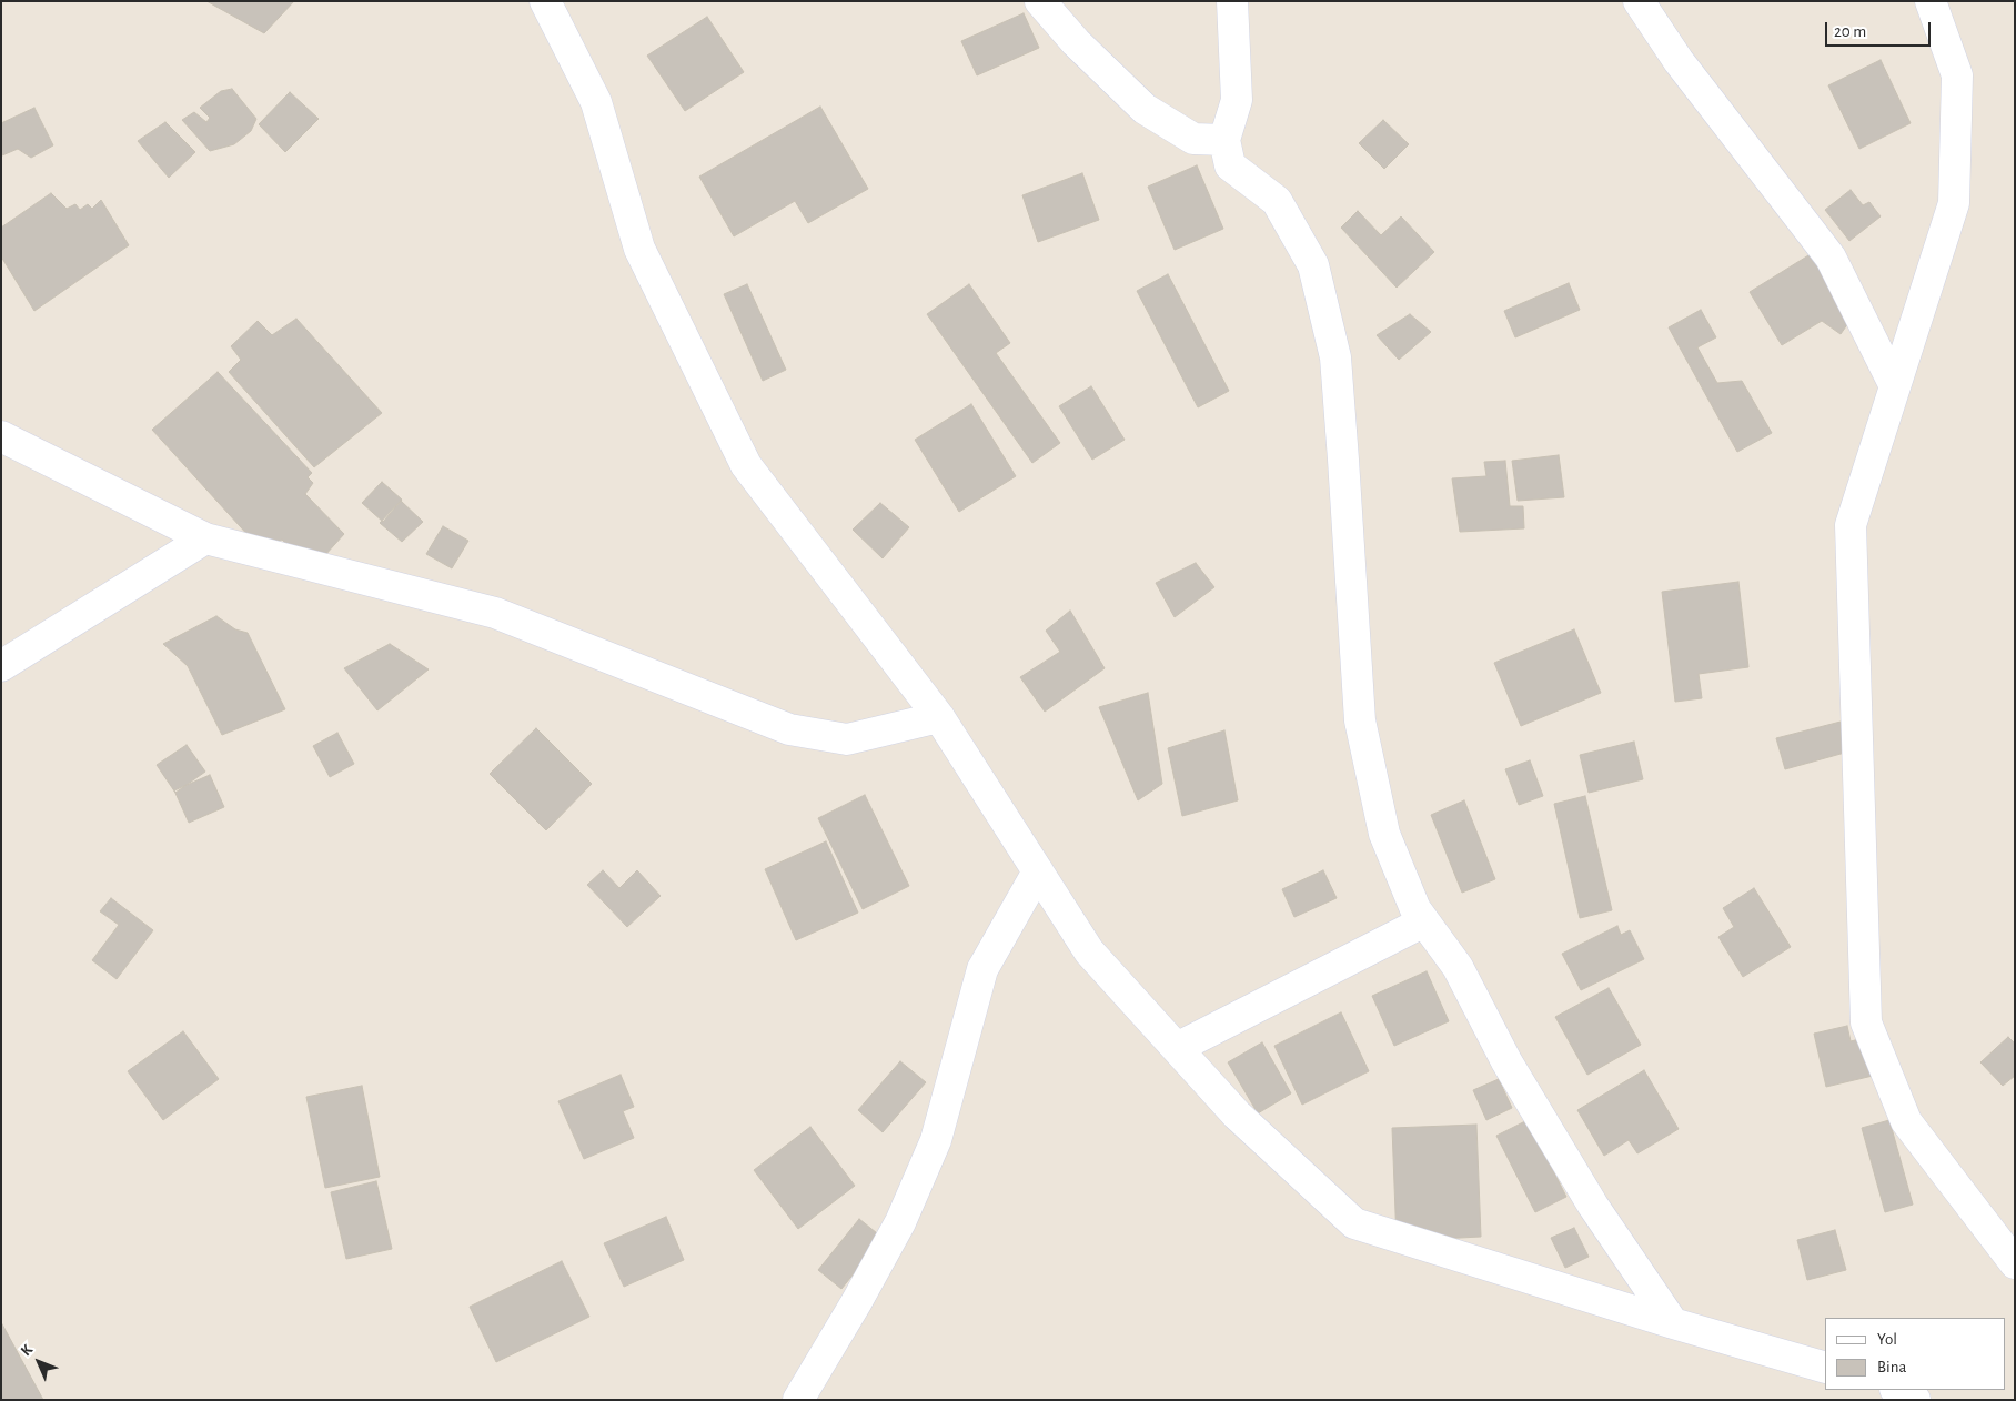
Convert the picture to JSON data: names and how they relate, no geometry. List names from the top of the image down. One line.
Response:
{"legend":["Yol","Bina"],"scale_bar":"20 m","north":"top left"}
